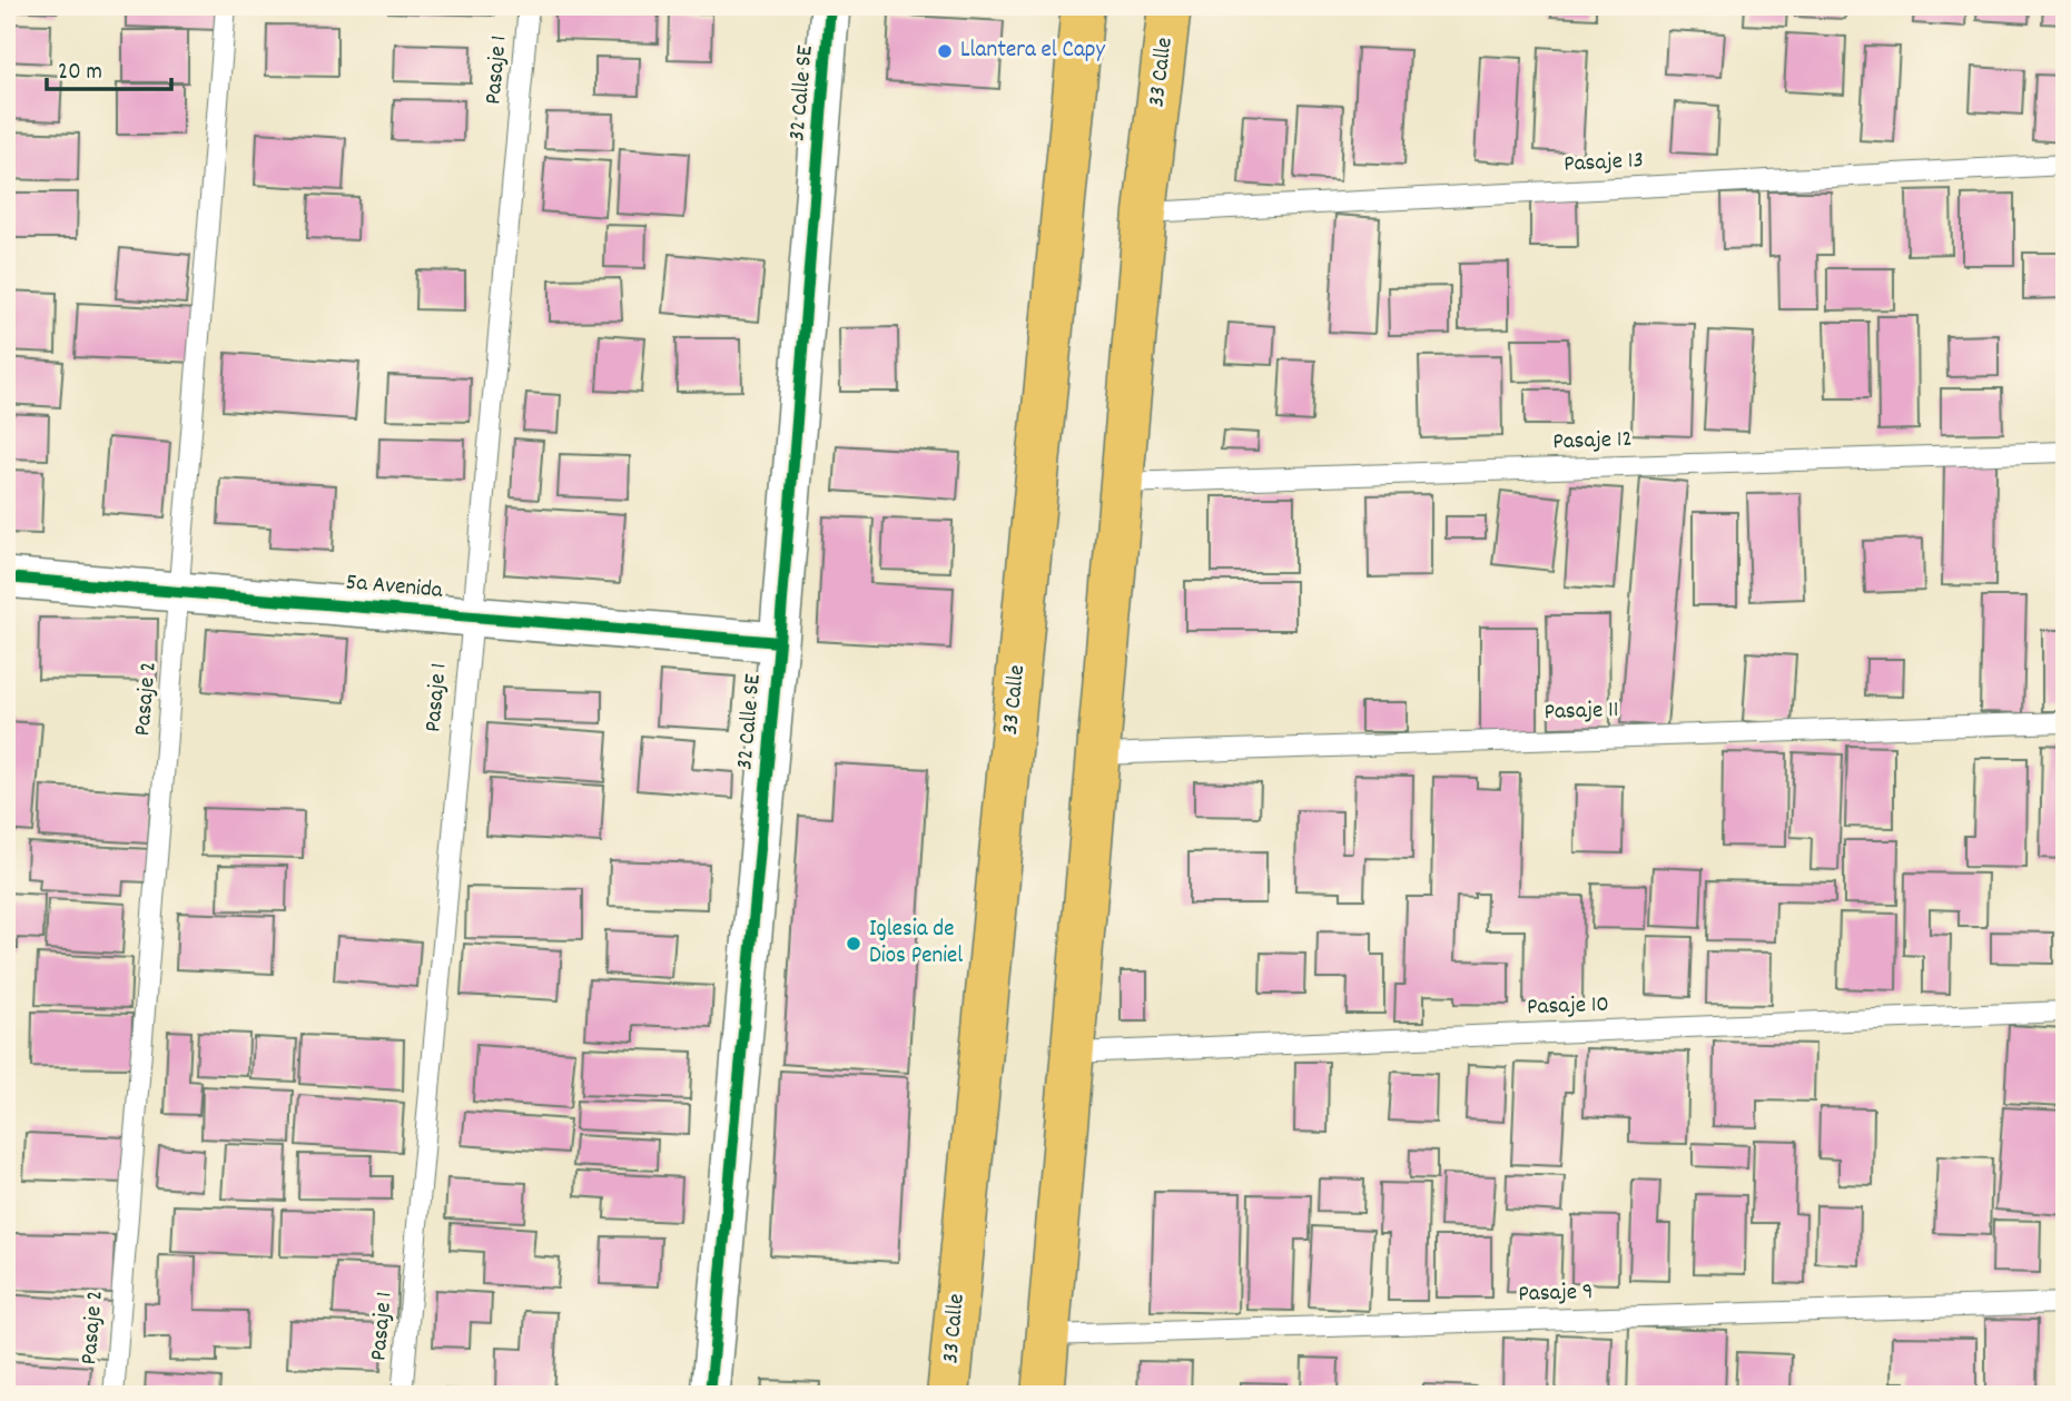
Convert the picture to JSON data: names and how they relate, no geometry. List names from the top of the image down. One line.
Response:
{"streets":{"main road":["33 Calle"],"street":["32 Calle SE","5a Avenida"],"lane":["Pasaje 1","Pasaje 13","Pasaje 12","Pasaje 2","Pasaje 11","Pasaje 10","Pasaje 9"]},"crossings":[["Pasaje 1","5a Avenida"],["33 Calle","Pasaje 13"],["33 Calle","Pasaje 12"],["33 Calle","Pasaje 11"],["33 Calle","Pasaje 10"],["33 Calle","Pasaje 9"],["32 Calle SE","5a Avenida"],["5a Avenida","Pasaje 2"]],"places":["Llantera el Capy","Iglesia de Dios Peniel"],"scale_bar":"20 m"}
